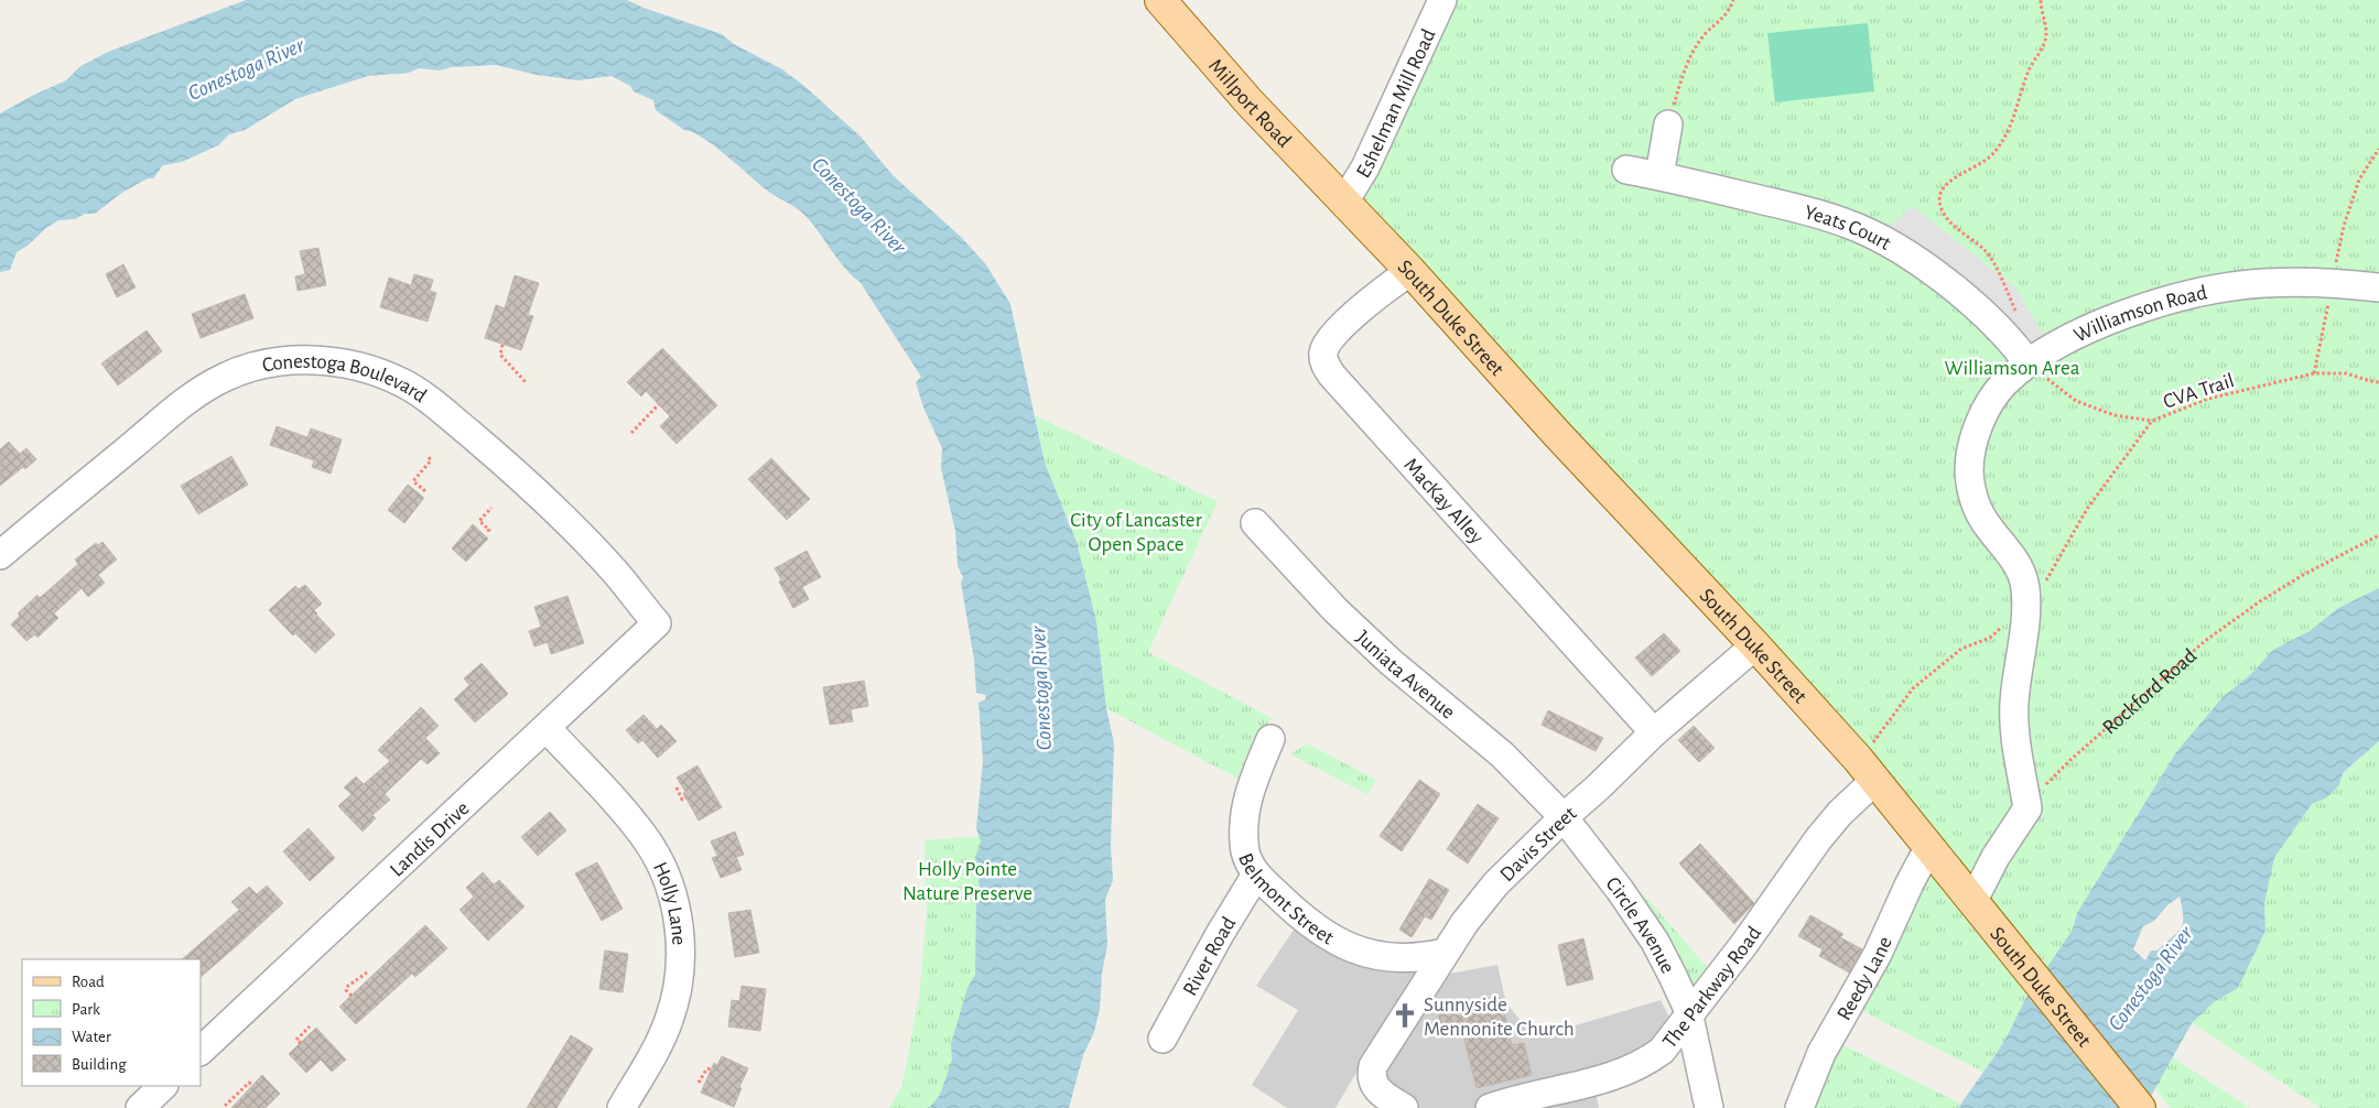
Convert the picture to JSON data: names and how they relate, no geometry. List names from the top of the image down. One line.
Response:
{"streets":{"main road":["Millport Road","South Duke Street"],"street":["Eshelman Mill Road","Yeats Court","Williamson Road","Conestoga Boulevard","MacKay Alley","Juniata Avenue","Landis Drive","Davis Street","Belmont Street","Holly Lane","Circle Avenue","River Road","Reedy Lane","The Parkway Road"],"path":["CVA Trail","Rockford Road"]},"crossings":[["Eshelman Mill Road","Millport Road"],["Eshelman Mill Road","South Duke Street"],["Millport Road","South Duke Street"],["Yeats Court","Williamson Road"],["Williamson Road","CVA Trail"],["Williamson Road","Rockford Road"],["South Duke Street","MacKay Alley"],["South Duke Street","Davis Street"],["South Duke Street","Reedy Lane"],["South Duke Street","The Parkway Road"],["Conestoga Boulevard","Landis Drive"],["MacKay Alley","Davis Street"],["Juniata Avenue","Davis Street"],["Juniata Avenue","Circle Avenue"],["Landis Drive","Holly Lane"],["Davis Street","Belmont Street"],["Davis Street","Circle Avenue"],["Belmont Street","River Road"],["Circle Avenue","The Parkway Road"]],"water":["Conestoga River"],"parks":["Williamson Area","City of Lancaster Open Space","Holly Pointe Nature Preserve"],"places":{"church":["Sunnyside Mennonite Church"]},"legend":["Road","Park","Water","Building"]}
